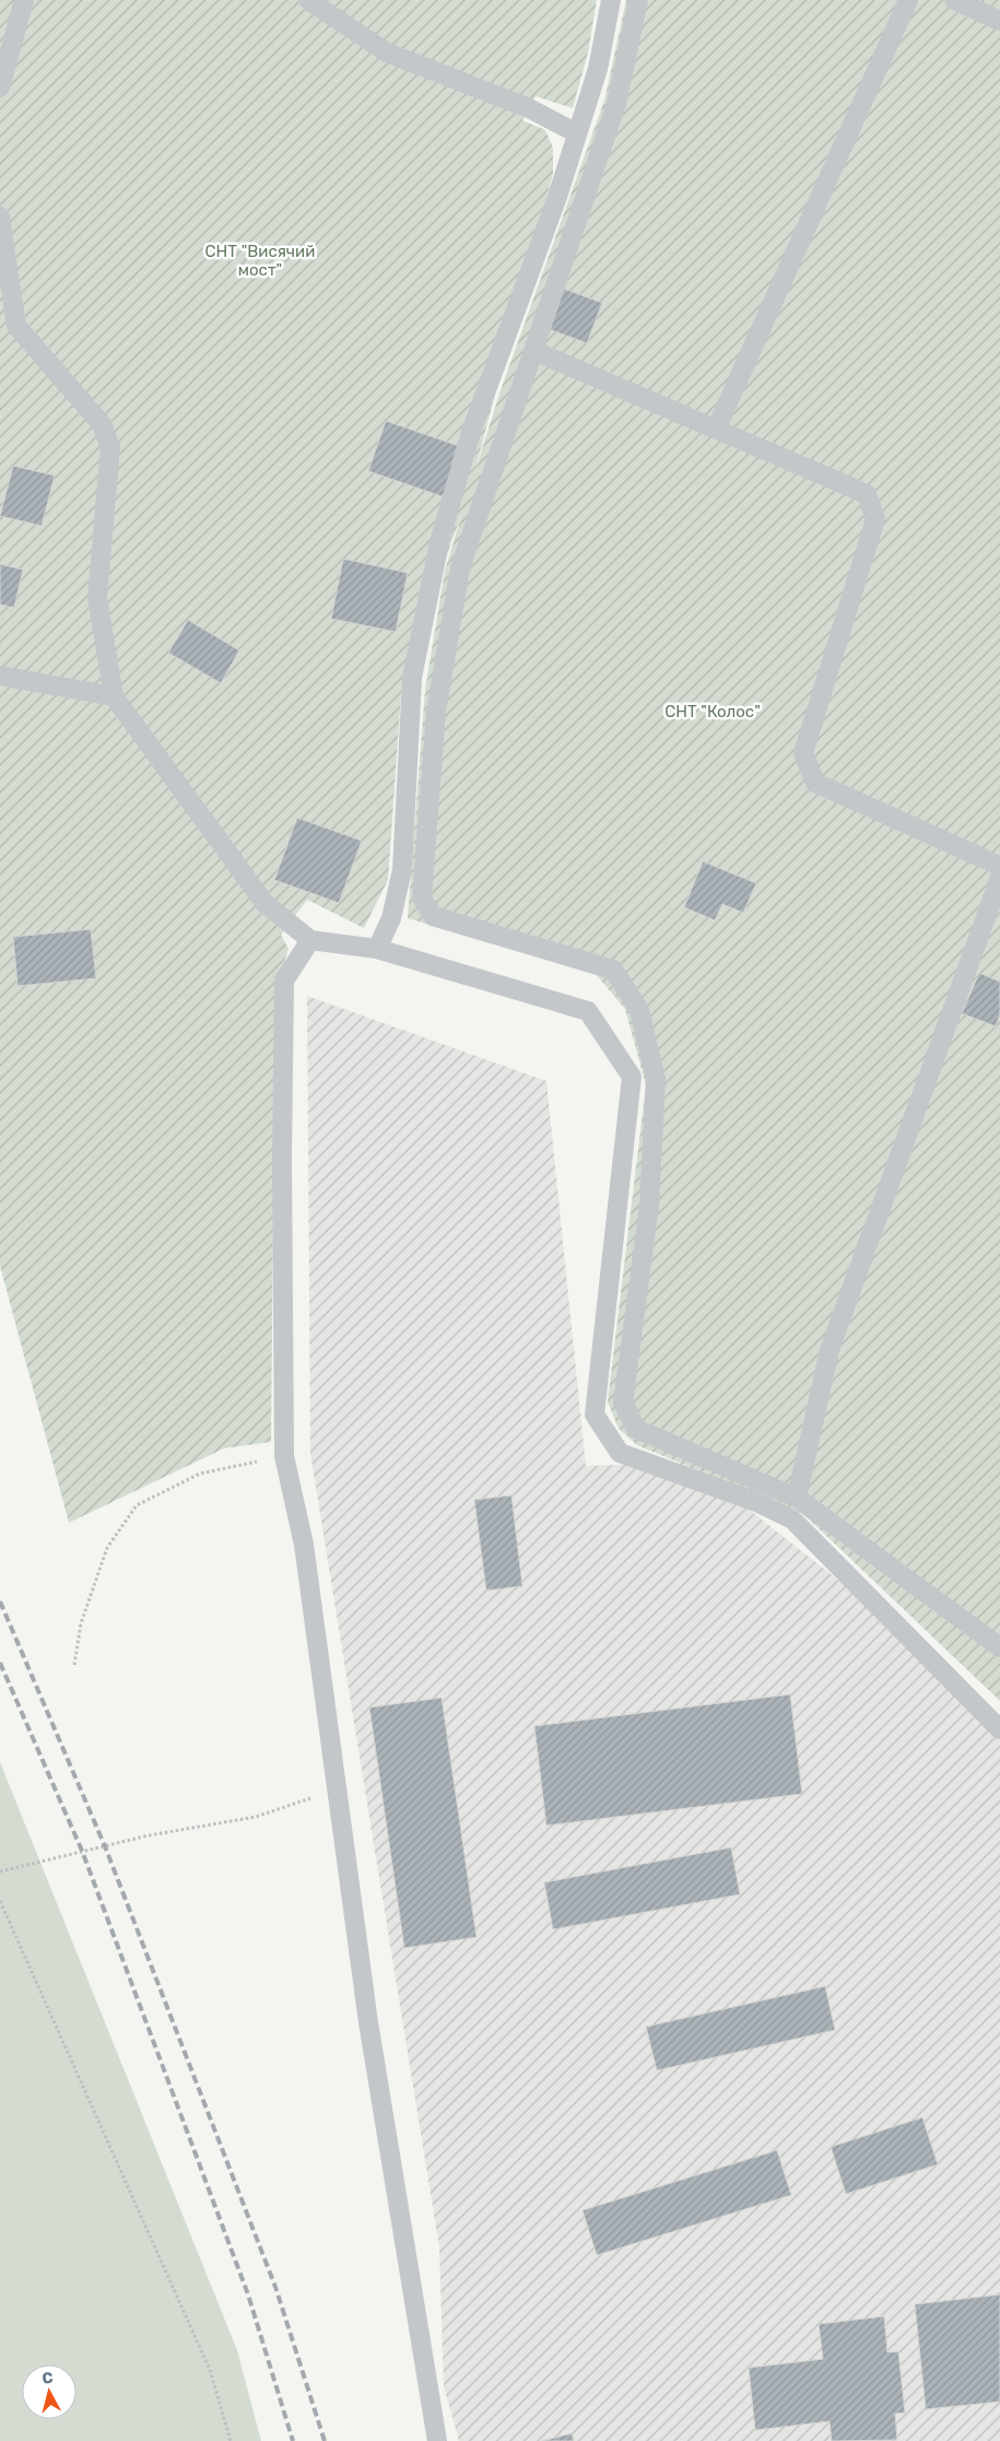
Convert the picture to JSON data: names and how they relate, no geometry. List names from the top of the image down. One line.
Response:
{"parks":["СНТ \"Висячий мост\"","СНТ \"Колос\""],"north":"top"}
